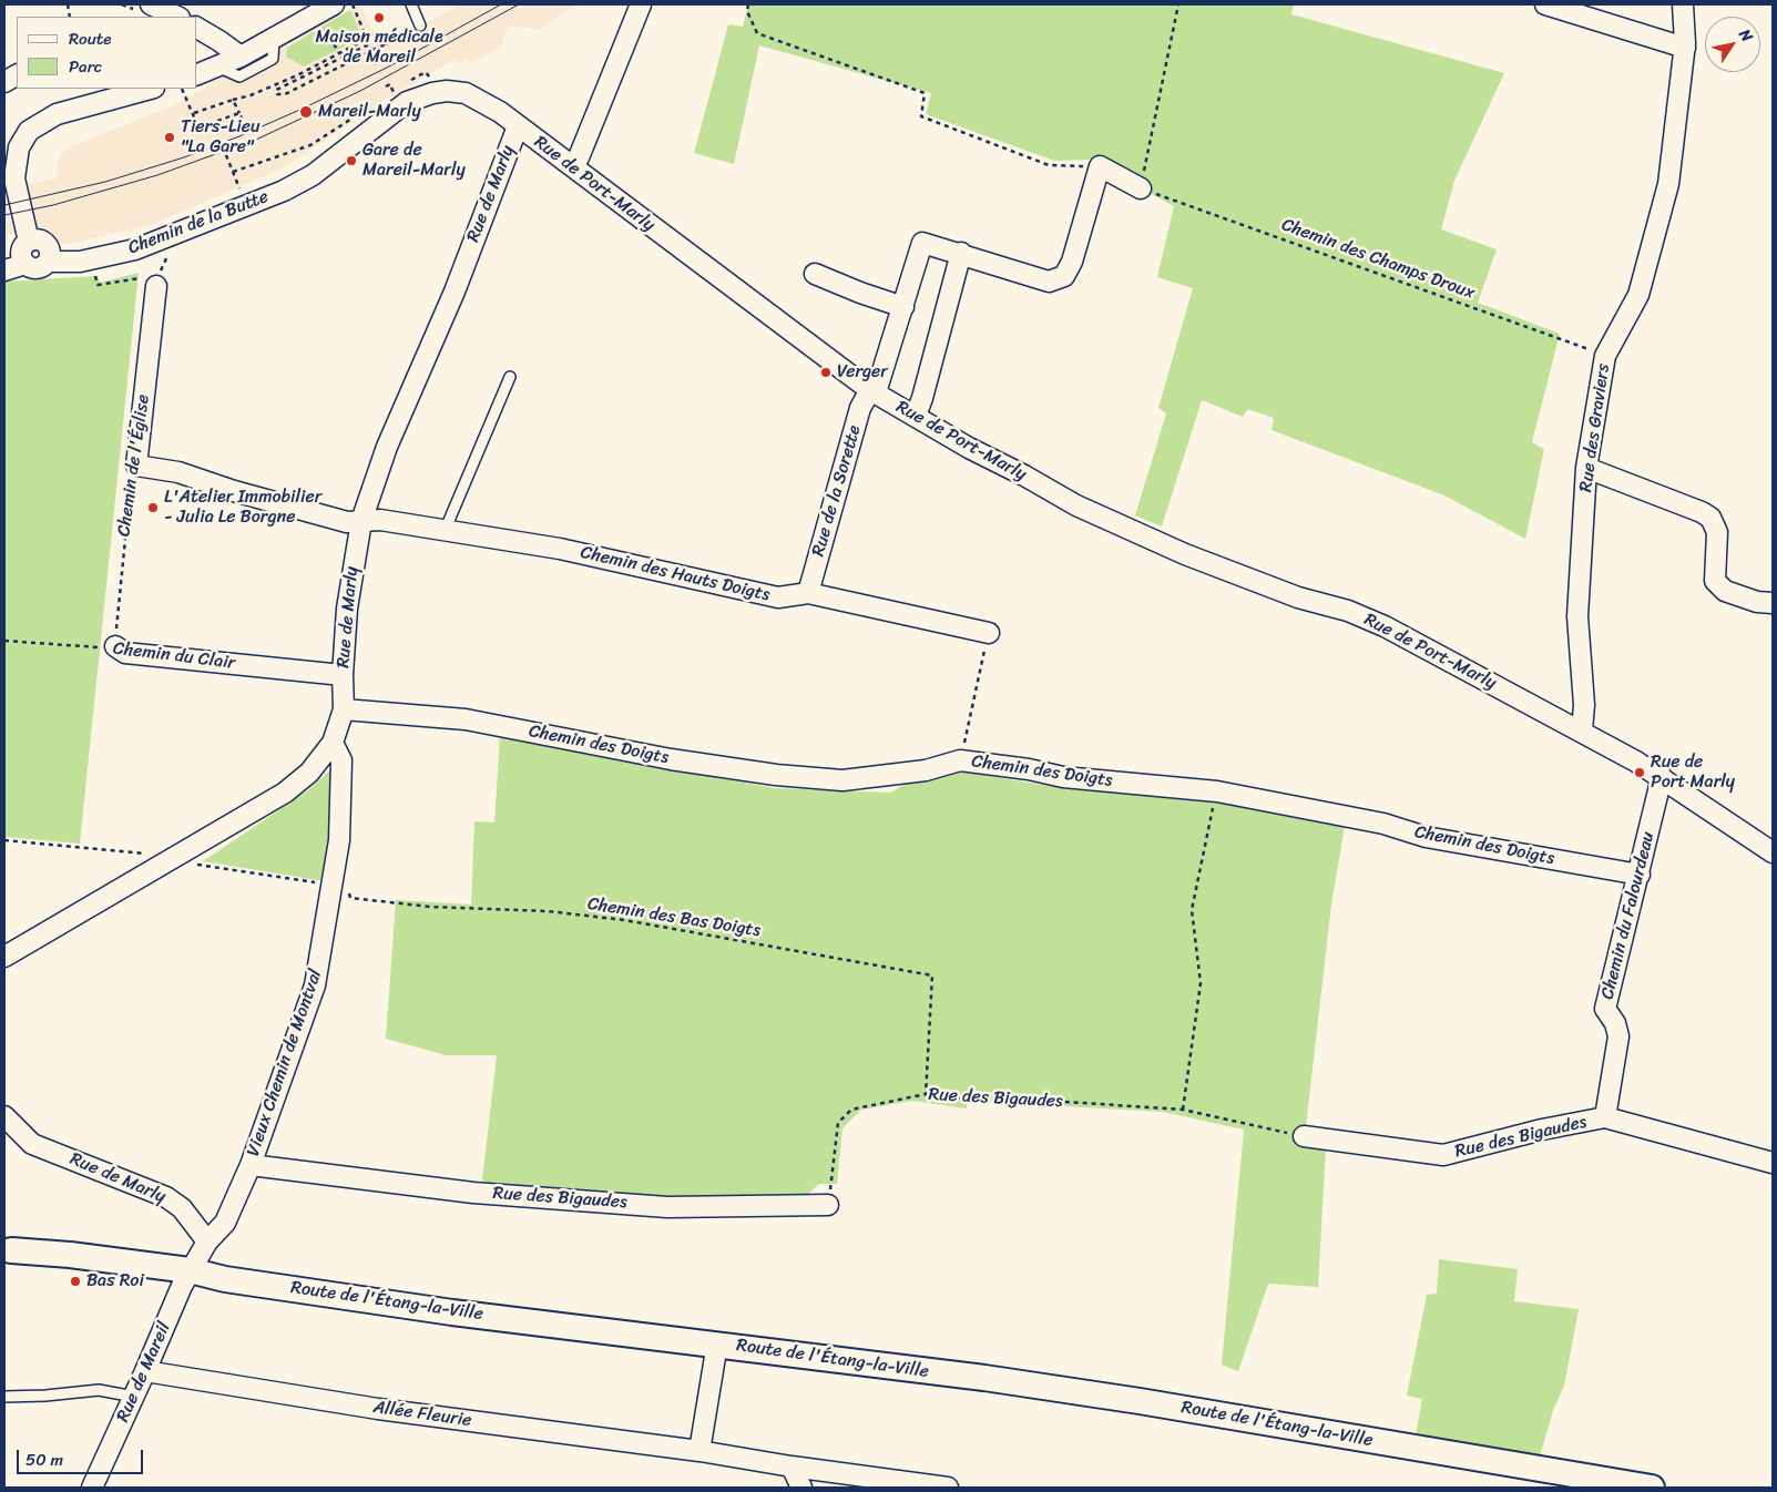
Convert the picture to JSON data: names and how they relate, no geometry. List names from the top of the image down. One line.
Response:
{"streets":{"street":["Rue de Port-Marly","Rue de Marly","Chemin de la Butte","Rue des Graviers","Chemin de l'Église","Rue de la Sorette","Chemin des Hauts Doigts","Chemin du Clair","Chemin des Doigts","Chemin du Falourdeau","Vieux Chemin de Montval","Rue des Bigaudes","Route de l'Étang-la-Ville","Rue de Mareil","Allée Fleurie"],"path":["Chemin des Champs Droux","Chemin des Bas Doigts"]},"crossings":[["Rue de Port-Marly","Rue de Marly"],["Rue de Port-Marly","Chemin de la Butte"],["Rue de Port-Marly","Rue des Graviers"],["Rue de Port-Marly","Rue de la Sorette"],["Rue de Port-Marly","Chemin du Falourdeau"],["Rue de Marly","Chemin des Hauts Doigts"],["Rue de Marly","Chemin du Clair"],["Rue de Marly","Chemin des Doigts"],["Rue de Marly","Vieux Chemin de Montval"],["Chemin des Champs Droux","Rue des Graviers"],["Chemin de l'Église","Chemin des Hauts Doigts"],["Chemin de l'Église","Chemin du Clair"],["Rue de la Sorette","Chemin des Hauts Doigts"],["Chemin des Doigts","Chemin du Falourdeau"],["Chemin du Falourdeau","Rue des Bigaudes"],["Chemin des Bas Doigts","Rue des Bigaudes"],["Vieux Chemin de Montval","Rue des Bigaudes"],["Route de l'Étang-la-Ville","Rue de Mareil"],["Rue de Mareil","Allée Fleurie"]],"places":["Maison médicale de Mareil","Mareil-Marly","Tiers-Lieu \"La Gare\"","Gare de Mareil-Marly","Verger","L'Atelier Immobilier - Julia Le Borgne","Rue de Port Marly","Bas Roi"],"legend":["Route","Parc"],"scale_bar":"50 m","north":"top right"}
